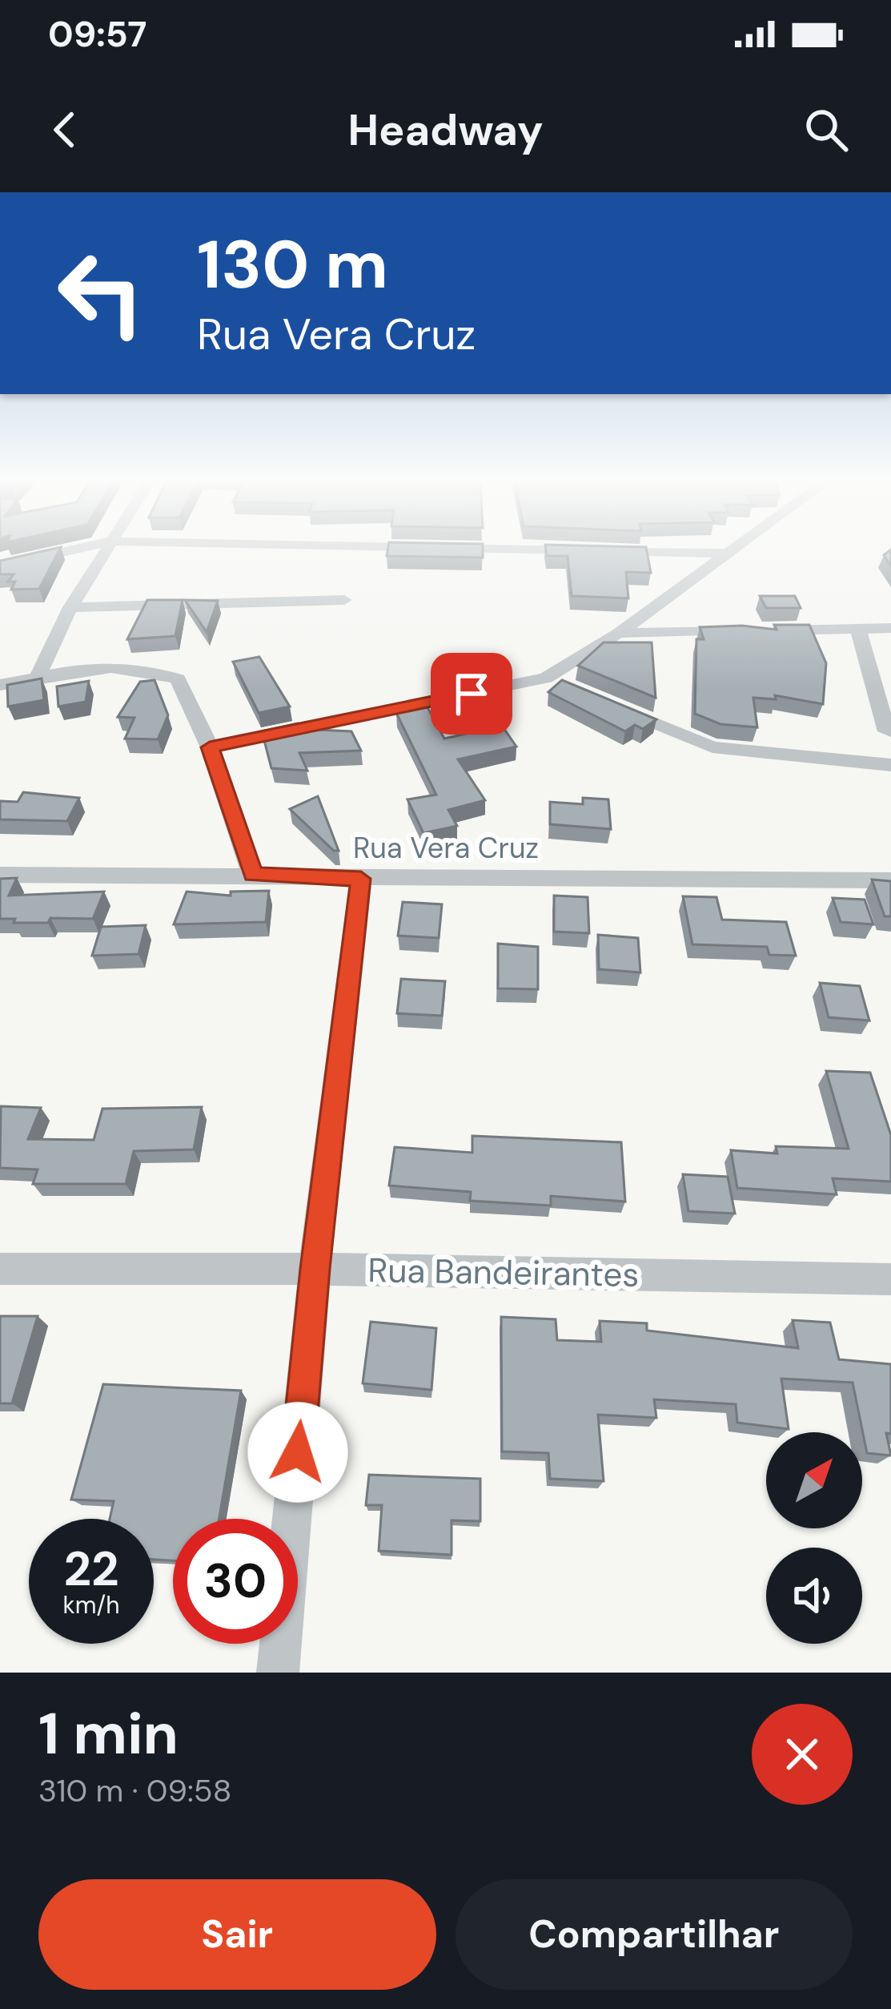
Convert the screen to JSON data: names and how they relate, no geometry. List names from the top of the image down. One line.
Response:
{"streets":{"street":["Rua Vera Cruz","Rua Bandeirantes"]},"north":"top right","page":{"status":"09:57","header":"Headway","turn":["130 m","Rua Vera Cruz"],"speed":"22 km/h","limit":"30","heading":["1 min","310 m · 09:58"],"buttons":["Sair","Compartilhar"]}}
